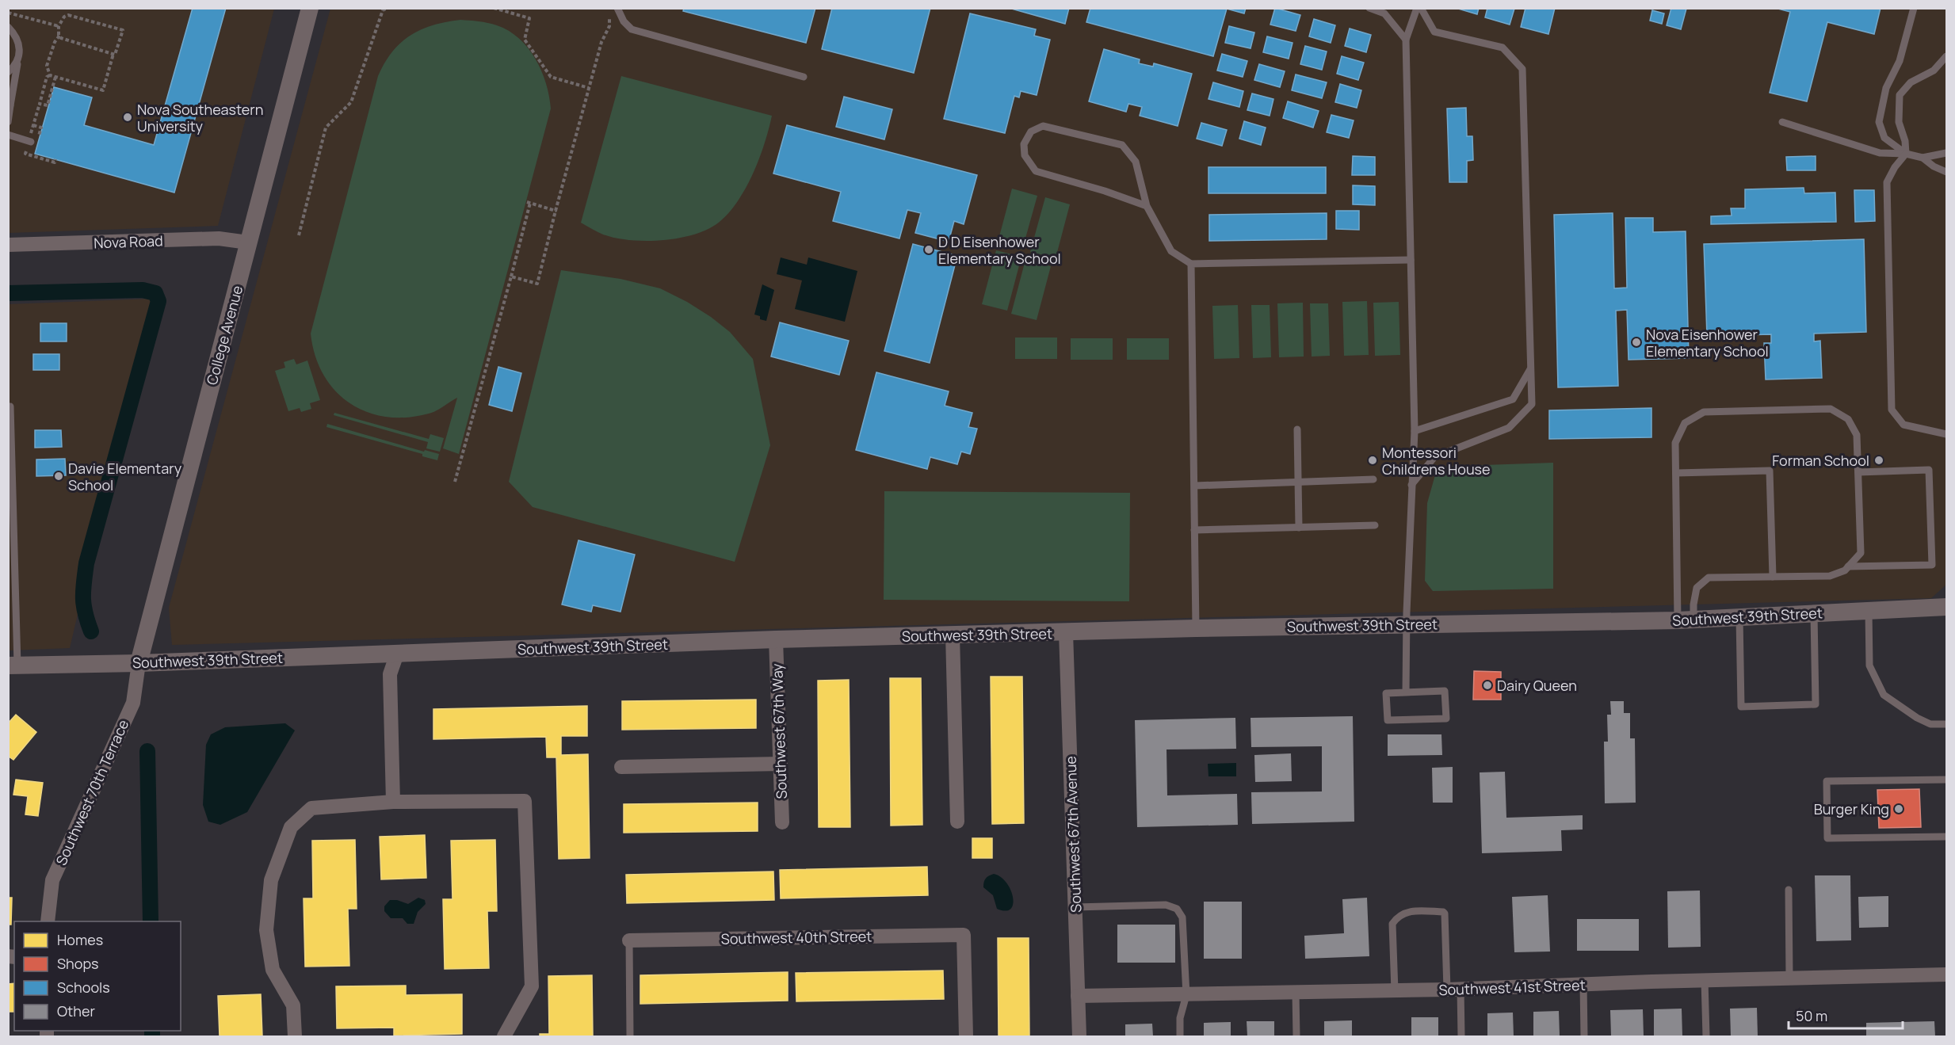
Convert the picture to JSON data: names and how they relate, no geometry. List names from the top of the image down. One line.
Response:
{"streets":{"street":["Nova Road","College Avenue","Southwest 39th Street","Southwest 67th Way","Southwest 70th Terrace","Southwest 67th Avenue","Southwest 40th Street","Southwest 41st Street"]},"crossings":[["Nova Road","College Avenue"],["College Avenue","Southwest 39th Street"],["College Avenue","Southwest 70th Terrace"],["Southwest 39th Street","Southwest 67th Way"],["Southwest 39th Street","Southwest 70th Terrace"],["Southwest 39th Street","Southwest 67th Avenue"],["Southwest 67th Avenue","Southwest 41st Street"]],"places":["Nova Southeastern University","D D Eisenhower Elementary School","Nova Eisenhower Elementary School","Montessori Childrens House","Forman School","Davie Elementary School","Dairy Queen","Burger King"],"legend":["Homes","Shops","Schools","Other"],"scale_bar":"50 m"}
